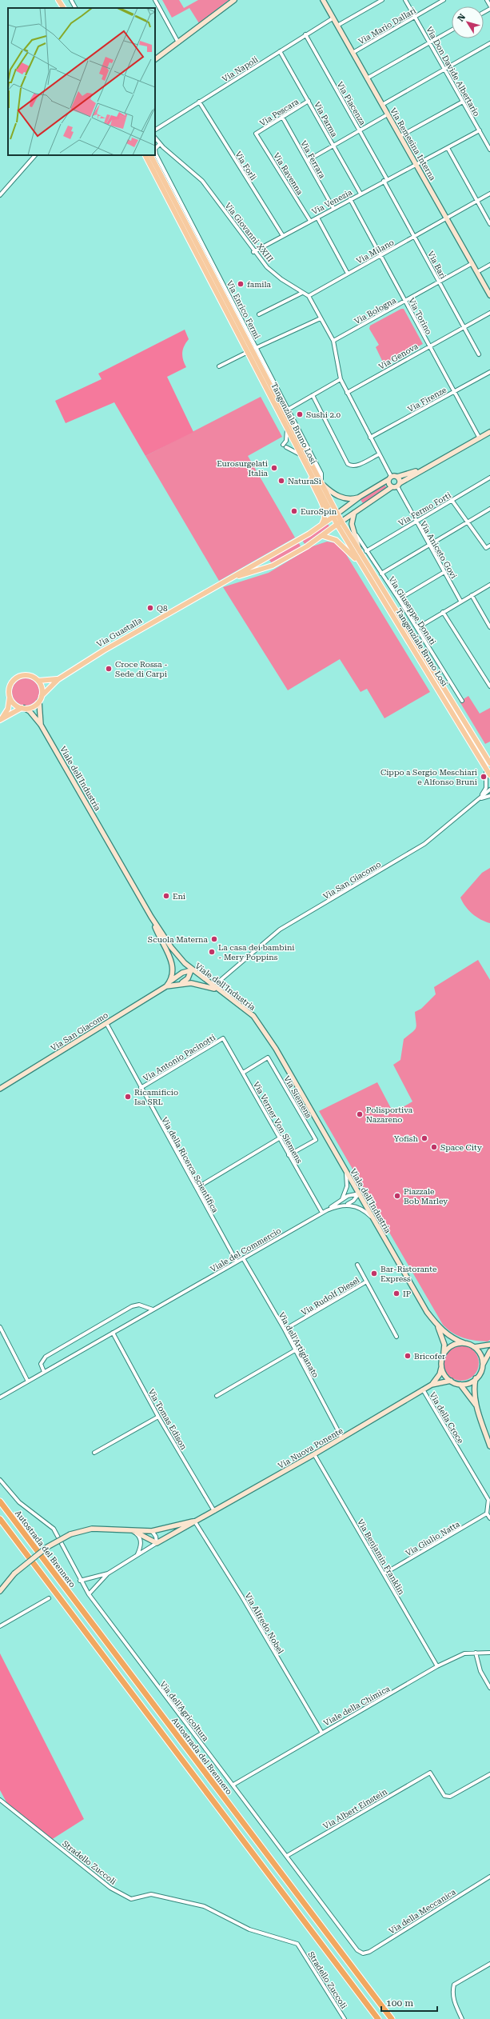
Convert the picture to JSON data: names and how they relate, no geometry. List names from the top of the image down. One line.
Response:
{"streets":{"highway":["Autostrada del Brennero"],"main road":["Tangenziale Bruno Losi","Via Guastalla"],"street":["Via Mario Dallari","Via Napoli","Via Don Davide Albertario","Via Piacenza","Via Pescara","Via Parma","Via Remesina Interna","Via Ferrara","Via Forlì","Via Ravenna","Via Venezia","Via Giovanni XXIII","Via Milano","Via Bari","Via Enrico Fermi","Via Bologna","Via Torino","Via Genova","Via Firenze","Via Fermo Forti","Via Aniceto Govi","Via Giuseppe Donati","Viale dell'Industria","Via San Giacomo","Via Antonio Pacinotti","Via Siemens","Via Verner Von Siemens","Via della Ricerca Scientifica","Viale del Commercio","Via Rudolf Diesel","Via dell'Artigianato","Via della Croce","Via Tomas Edison","Via Nuova Ponente","Via Giulio Natta","Via Benjamin Franklin","Via Alfredo Nobel","Viale della Chimica","Via dell'Agricoltura","Via Albert Einstein","Stradello Zuccoli","Via della Meccanica"]},"crossings":[["Via Mario Dallari","Via Don Davide Albertario"],["Via Mario Dallari","Via Remesina Interna"],["Via Napoli","Via Piacenza"],["Via Napoli","Via Parma"],["Via Napoli","Via Remesina Interna"],["Via Napoli","Via Forlì"],["Via Don Davide Albertario","Via Venezia"],["Via Piacenza","Via Venezia"],["Via Piacenza","Via Bari"],["Via Pescara","Via Parma"],["Via Pescara","Via Ferrara"],["Via Pescara","Via Ravenna"],["Via Parma","Via Venezia"],["Via Remesina Interna","Via Venezia"],["Via Remesina Interna","Via Milano"],["Via Remesina Interna","Via Bologna"],["Via Ferrara","Via Venezia"],["Via Forlì","Via Venezia"],["Via Ravenna","Via Venezia"],["Via Venezia","Via Giovanni XXIII"],["Via Venezia","Via Bari"],["Via Venezia","Via Torino"],["Via Giovanni XXIII","Via Milano"],["Via Giovanni XXIII","Via Enrico Fermi"],["Via Milano","Via Bari"],["Via Milano","Via Torino"],["Via Bari","Via Bologna"],["Via Bari","Via Genova"],["Via Enrico Fermi","Tangenziale Bruno Losi"],["Via Bologna","Via Torino"],["Via Torino","Via Genova"],["Via Torino","Via Firenze"],["Tangenziale Bruno Losi","Via Guastalla"],["Via Fermo Forti","Via Aniceto Govi"],["Via Fermo Forti","Via Giuseppe Donati"],["Via Guastalla","Viale dell'Industria"],["Viale dell'Industria","Via San Giacomo"],["Viale dell'Industria","Via Nuova Ponente"],["Via San Giacomo","Via della Ricerca Scientifica"],["Via Antonio Pacinotti","Via Verner Von Siemens"],["Via Antonio Pacinotti","Via della Ricerca Scientifica"],["Via Siemens","Via Verner Von Siemens"],["Via Verner Von Siemens","Viale del Commercio"],["Via della Ricerca Scientifica","Viale del Commercio"],["Viale del Commercio","Via dell'Artigianato"],["Viale del Commercio","Via Tomas Edison"],["Via Rudolf Diesel","Via dell'Artigianato"],["Via dell'Artigianato","Via Nuova Ponente"],["Via della Croce","Via Nuova Ponente"],["Via della Croce","Via Giulio Natta"],["Via Tomas Edison","Via Nuova Ponente"],["Via Nuova Ponente","Via Benjamin Franklin"],["Via Nuova Ponente","Via Alfredo Nobel"],["Via Giulio Natta","Via Benjamin Franklin"],["Via Benjamin Franklin","Viale della Chimica"],["Via Alfredo Nobel","Viale della Chimica"],["Viale della Chimica","Via dell'Agricoltura"],["Via dell'Agricoltura","Via Albert Einstein"],["Via dell'Agricoltura","Via della Meccanica"]],"places":["famila","Sushi 2.0","Eurosurgelati Italia","NaturaSì","EuroSpin","Q8","Croce Rossa - Sede di Carpi","Cippo a Sergio Meschiari e Alfonso Bruni","Eni","Scuola Materna","La casa dei bambini - Mery Poppins","Ricamificio Isa SRL","Polisportiva Nazareno","Yofish","Space City","Piazzale Bob Marley","Bar-Ristorante Express","IP","Bricofer"],"scale_bar":"100 m","north":"top left"}
